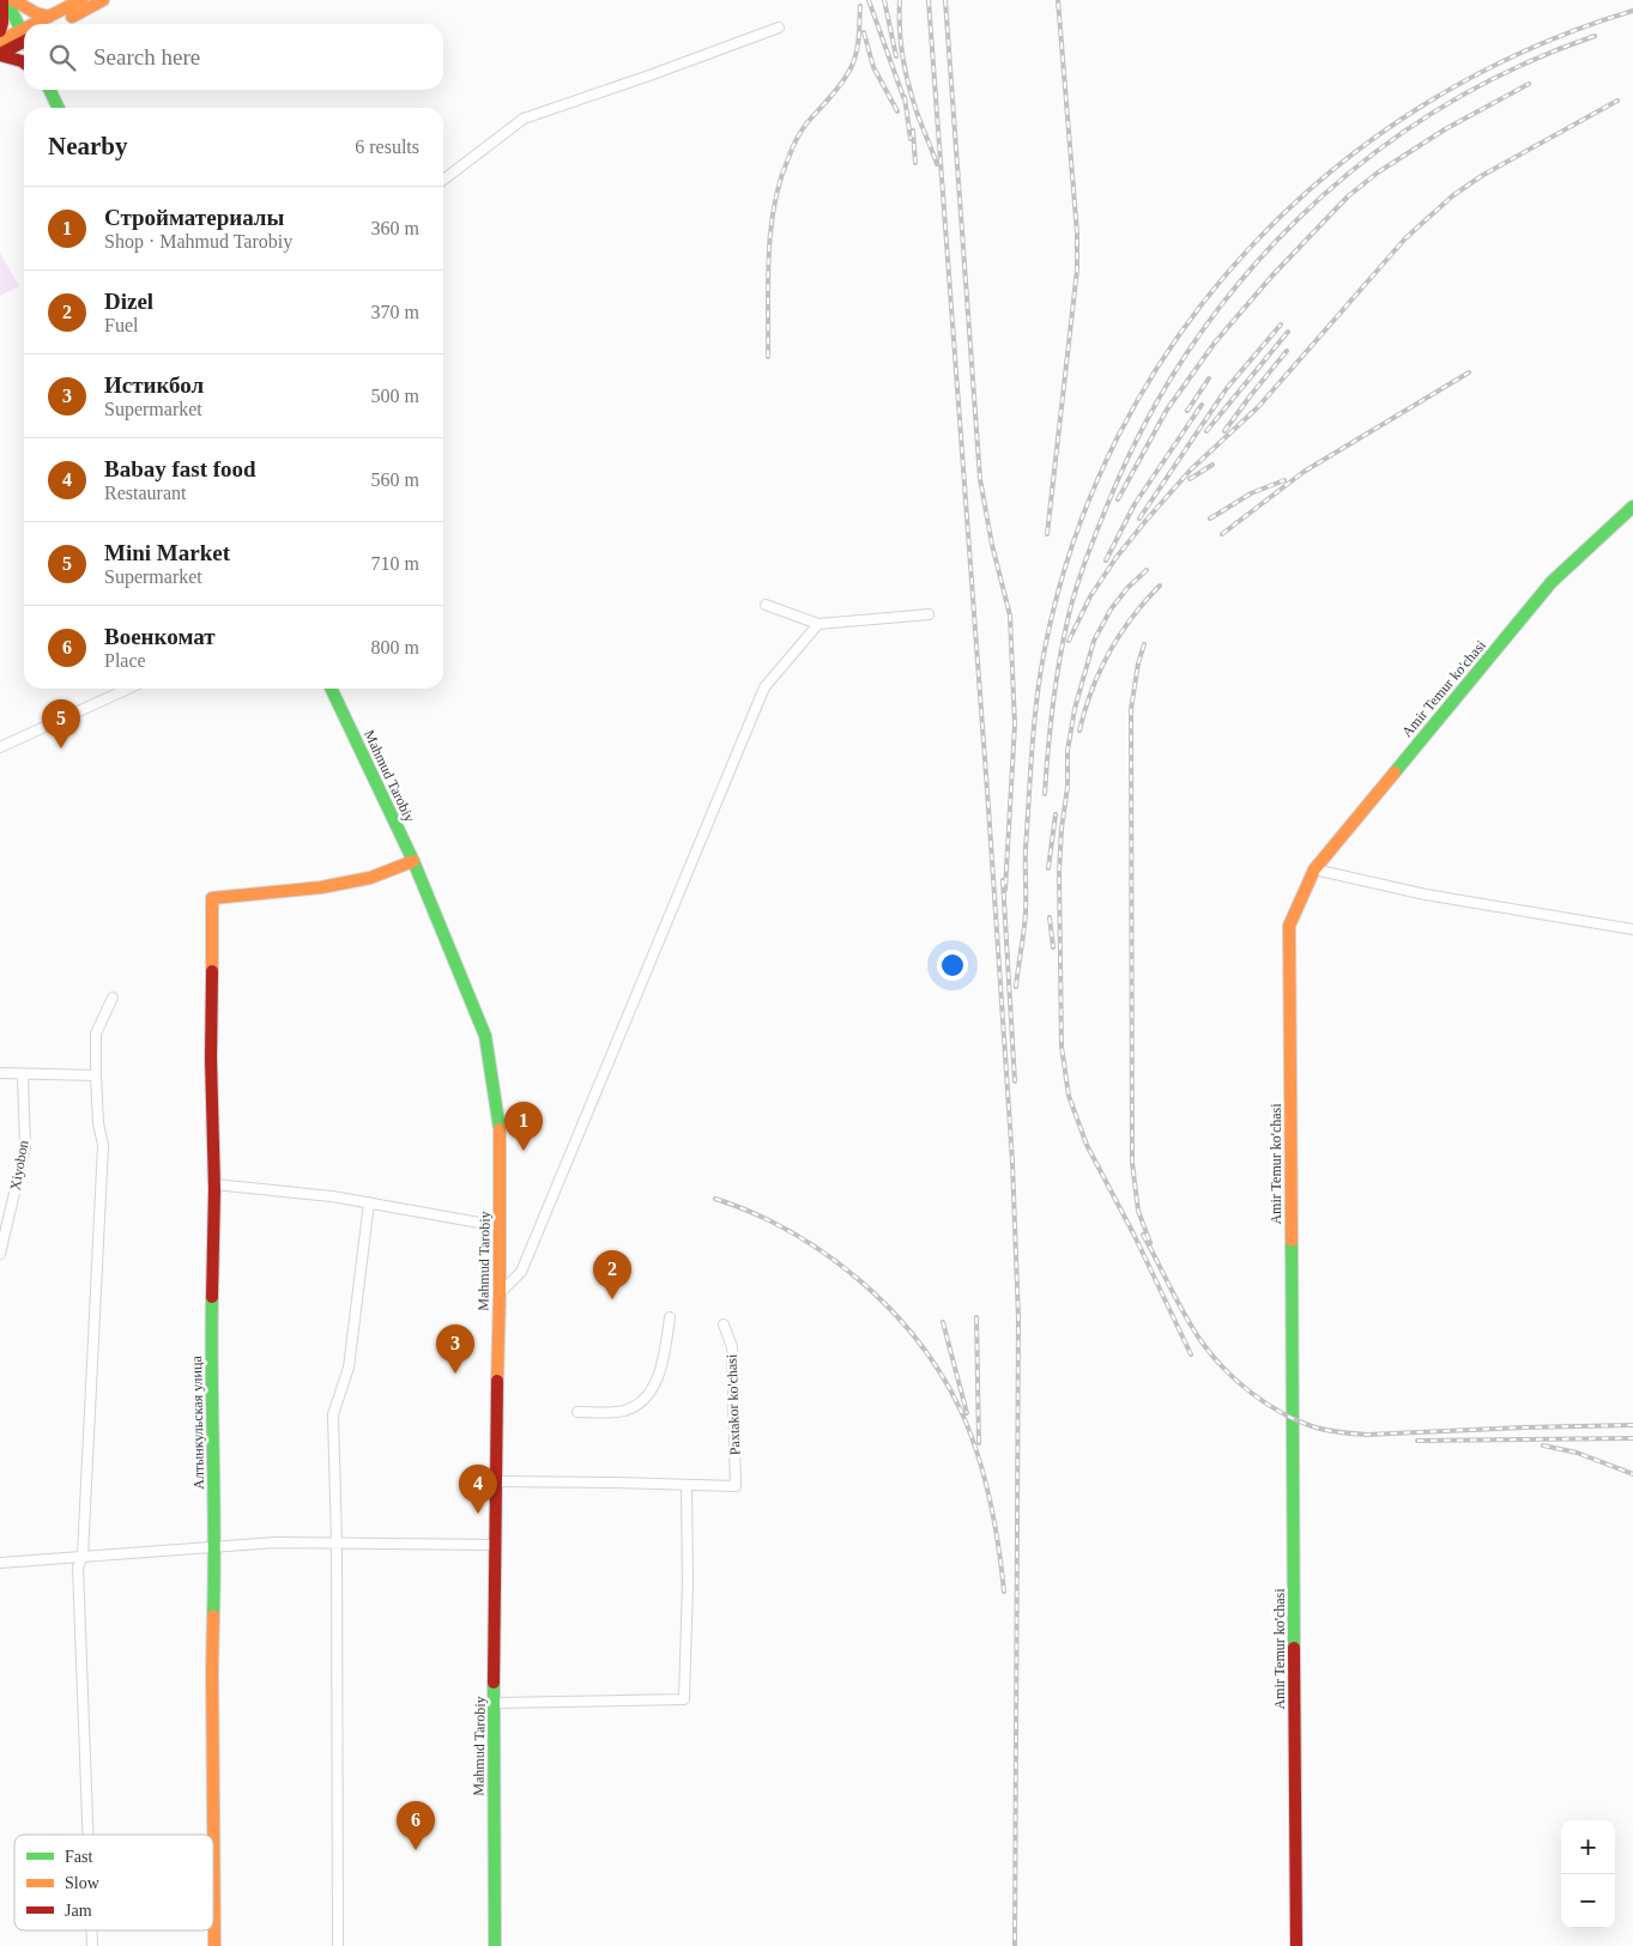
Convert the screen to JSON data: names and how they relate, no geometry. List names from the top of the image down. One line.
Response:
{"streets":{"main road":["Amir Temur ko'chasi","Mahmud Tarobiy","Алтынкульская улица"],"street":["Xiyobon","Paxtakor ko'chasi"]},"crossings":[["Mahmud Tarobiy","Алтынкульская улица"]],"legend":["Fast","Slow","Jam"],"page":{"search":"Search here","heading":["Nearby","6 results"],"list":[{"mark":"1","name":"Стройматериалы","note":"Shop · Mahmud Tarobiy","value":"360 m"},{"mark":"2","name":"Dizel","note":"Fuel","value":"370 m"},{"mark":"3","name":"Истикбол","note":"Supermarket","value":"500 m"},{"mark":"4","name":"Babay fast food","note":"Restaurant","value":"560 m"},{"mark":"5","name":"Mini Market","note":"Supermarket","value":"710 m"},{"mark":"6","name":"Военкомат","note":"Place","value":"800 m"}],"pins":["5","1","2","3","4","6"],"map_buttons":["+","−"]}}
